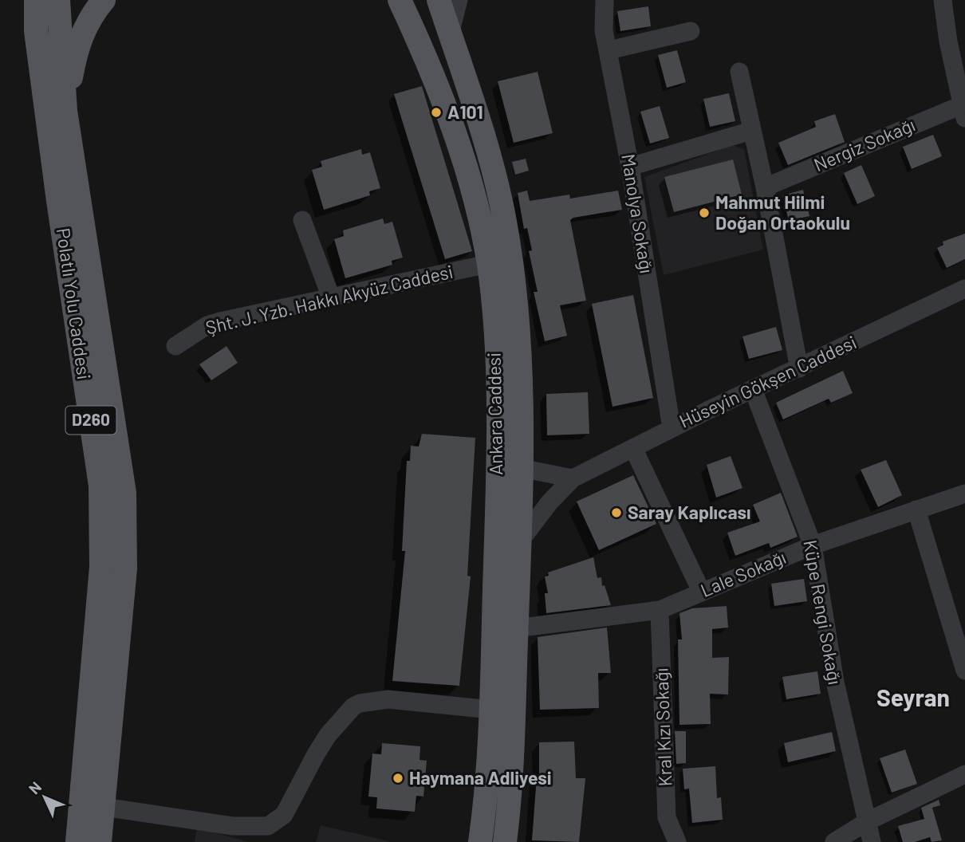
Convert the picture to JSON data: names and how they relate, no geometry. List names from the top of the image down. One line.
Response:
{"streets":{"main road":["Polatlı Yolu Caddesi","Ankara Caddesi","D260"],"street":["Nergiz Sokağı","Manolya Sokağı","Şht. J. Yzb. Hakkı Akyüz Caddesi","Hüseyin Gökşen Caddesi","Lale Sokağı","Küpe Rengi Sokağı","Kral Kızı Sokağı"]},"crossings":[["Manolya Sokağı","Hüseyin Gökşen Caddesi"],["Şht. J. Yzb. Hakkı Akyüz Caddesi","Ankara Caddesi"],["Hüseyin Gökşen Caddesi","Ankara Caddesi"],["Hüseyin Gökşen Caddesi","Küpe Rengi Sokağı"],["Ankara Caddesi","Lale Sokağı"],["Lale Sokağı","Küpe Rengi Sokağı"],["Lale Sokağı","Kral Kızı Sokağı"]],"districts":["Seyran"],"places":["A101","Mahmut Hilmi Doğan Ortaokulu","Saray Kaplıcası","Haymana Adliyesi"],"north":"top left"}
